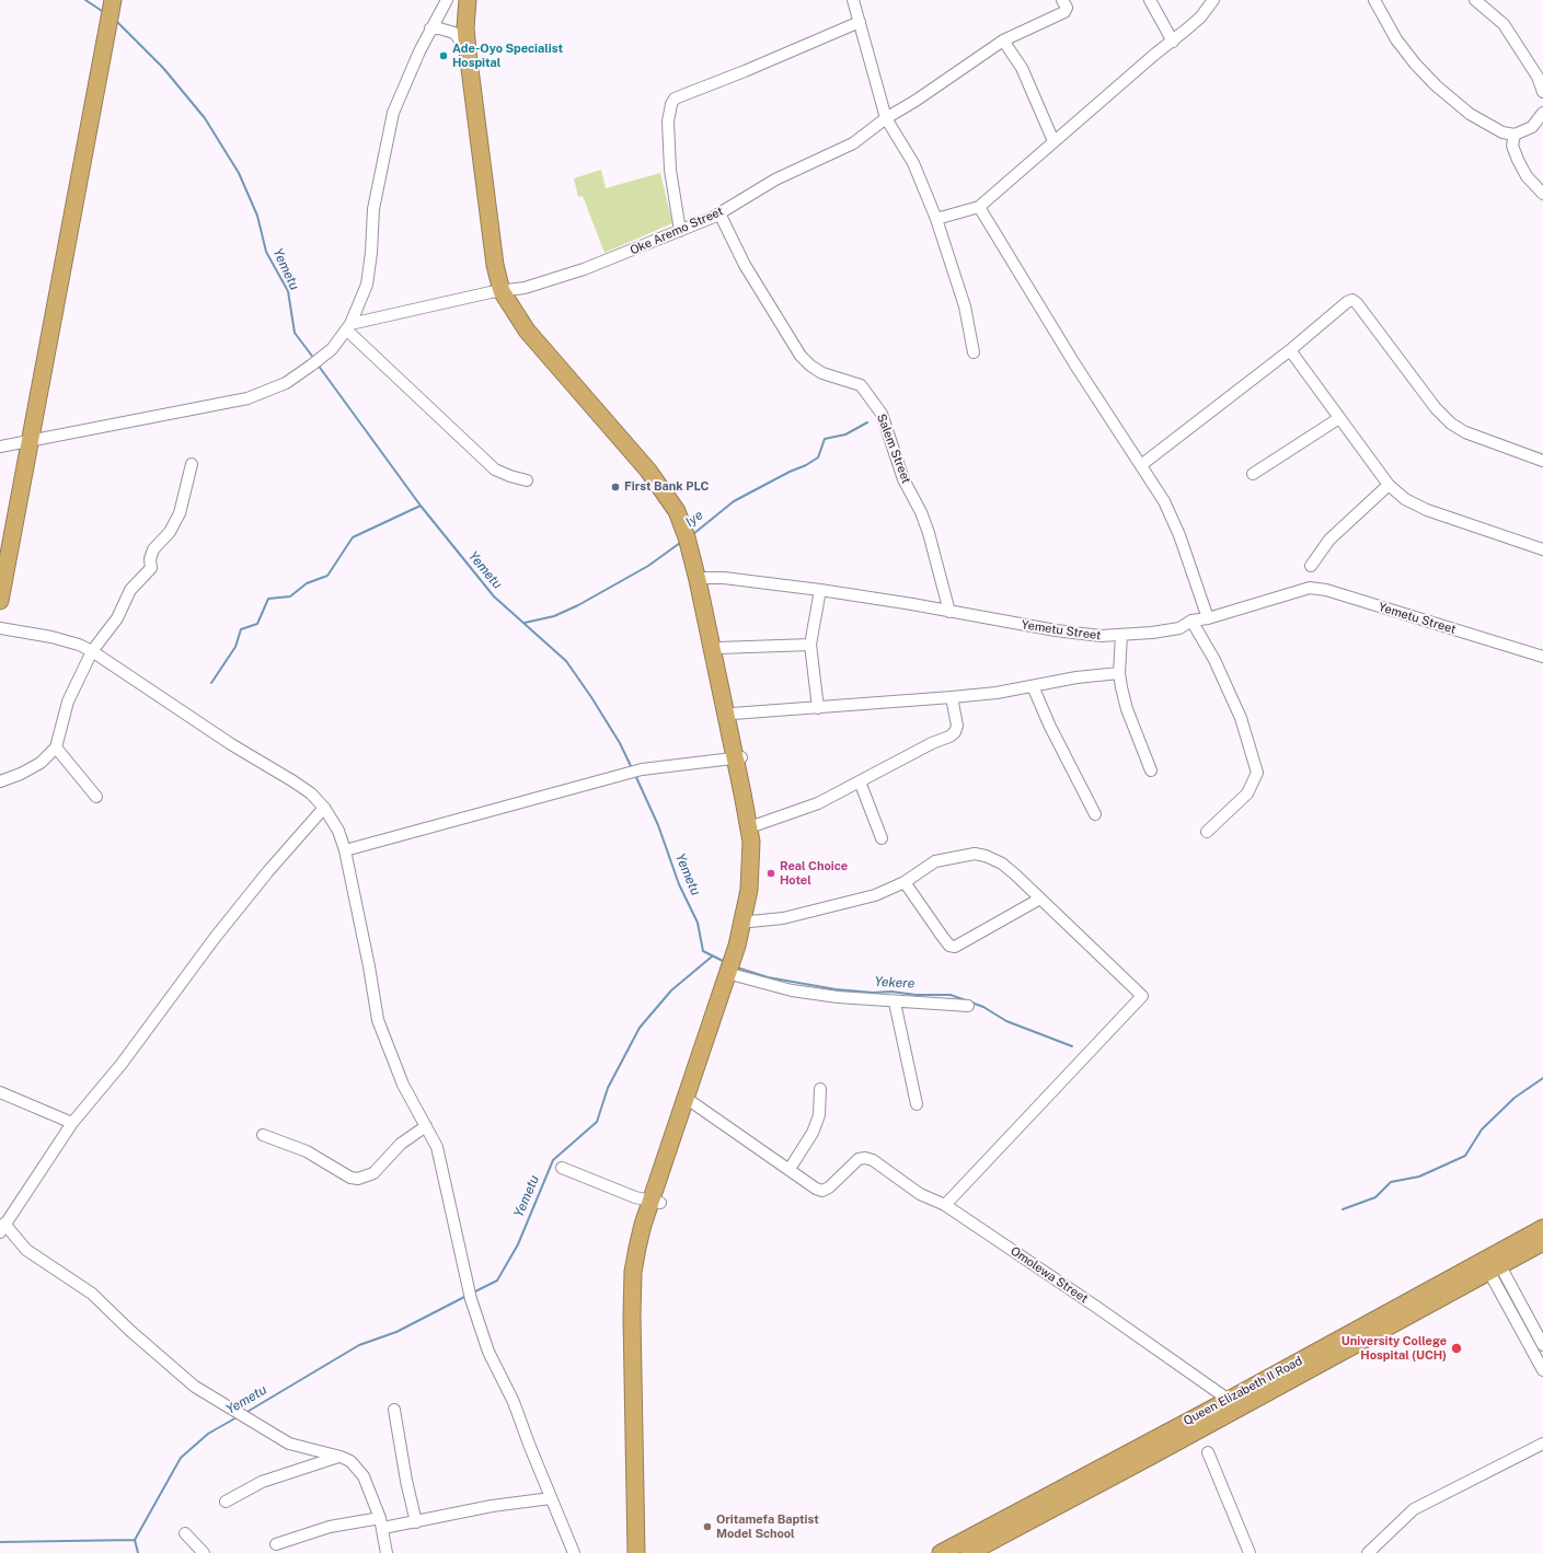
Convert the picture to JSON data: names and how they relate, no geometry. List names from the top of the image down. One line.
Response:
{"streets":{"highway":["Queen Elizabeth II Road"],"street":["Oke Aremo Street","Salem Street","Yemetu Street","Omolewa Street"]},"crossings":[["Oke Aremo Street","Salem Street"],["Salem Street","Yemetu Street"],["Omolewa Street","Queen Elizabeth II Road"]],"water":["Yemetu","Iye","Yekere"],"places":["Ade-Oyo Specialist Hospital","First Bank PLC","Real Choice Hotel","University College Hospital (UCH)","Oritamefa Baptist Model School"]}
